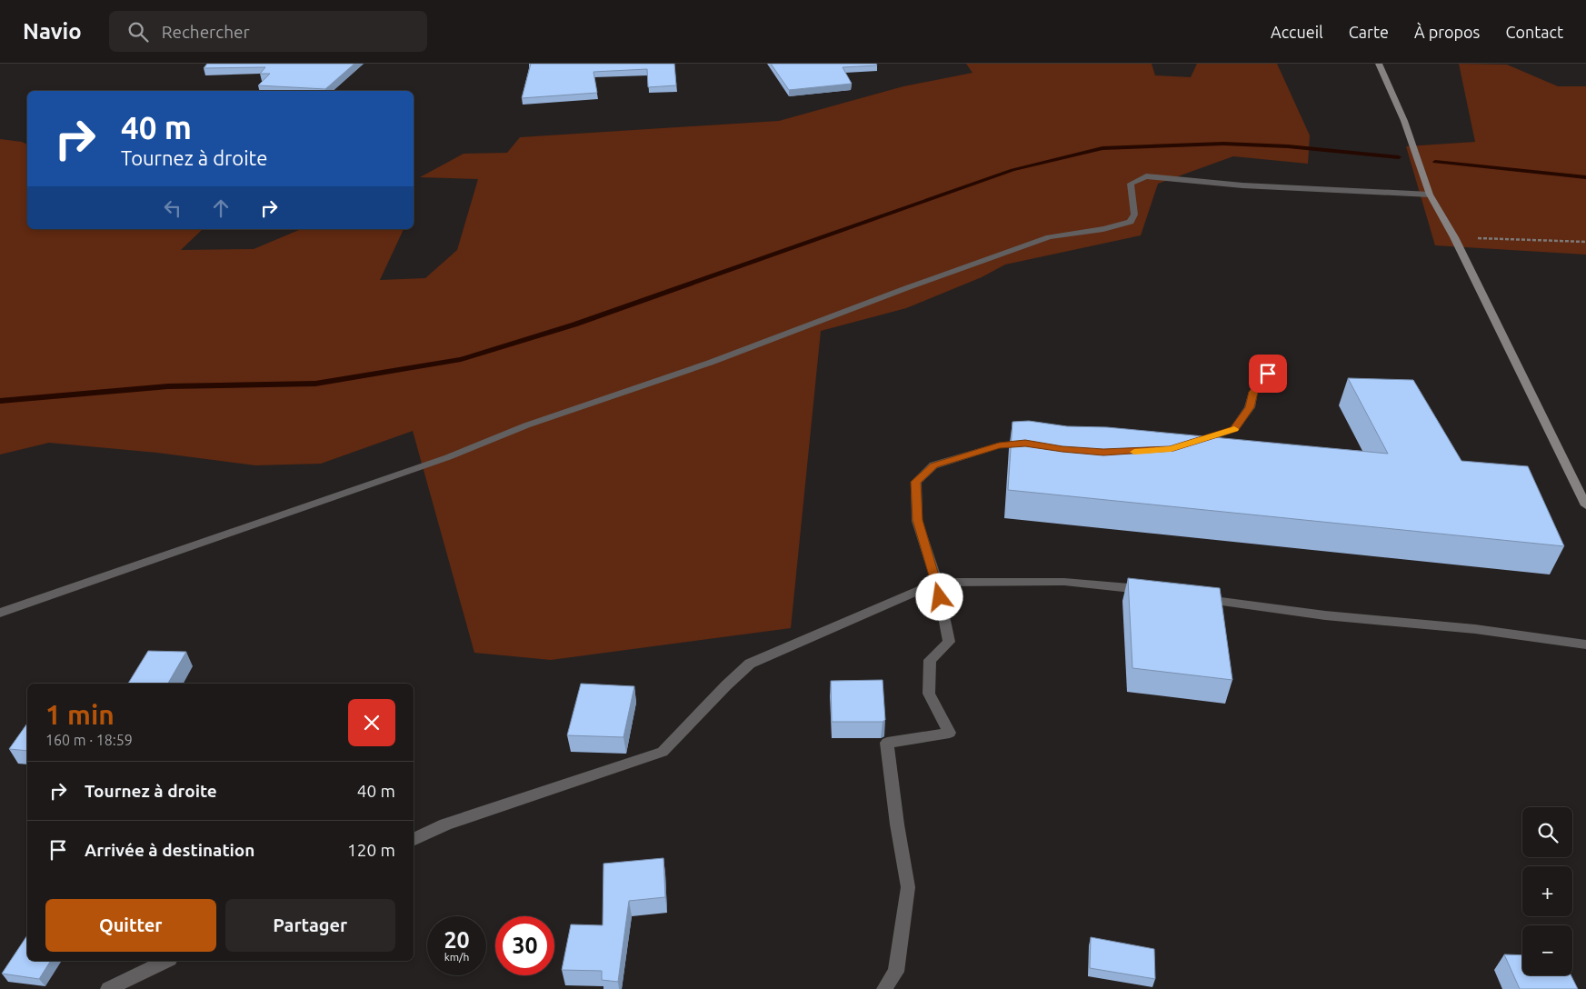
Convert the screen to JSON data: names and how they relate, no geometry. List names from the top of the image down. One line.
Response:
{"page":{"header":"Navio","search":"Rechercher","nav":["Accueil","Carte","À propos","Contact"],"turn":["40 m","Tournez à droite"],"heading":["1 min","160 m · 18:59"],"list":[{"name":"Tournez à droite","value":"40 m"},{"name":"Arrivée à destination","value":"120 m"}],"map_buttons":["+","−"],"buttons":["Quitter","Partager"],"speed":"20 km/h","limit":"30"}}
